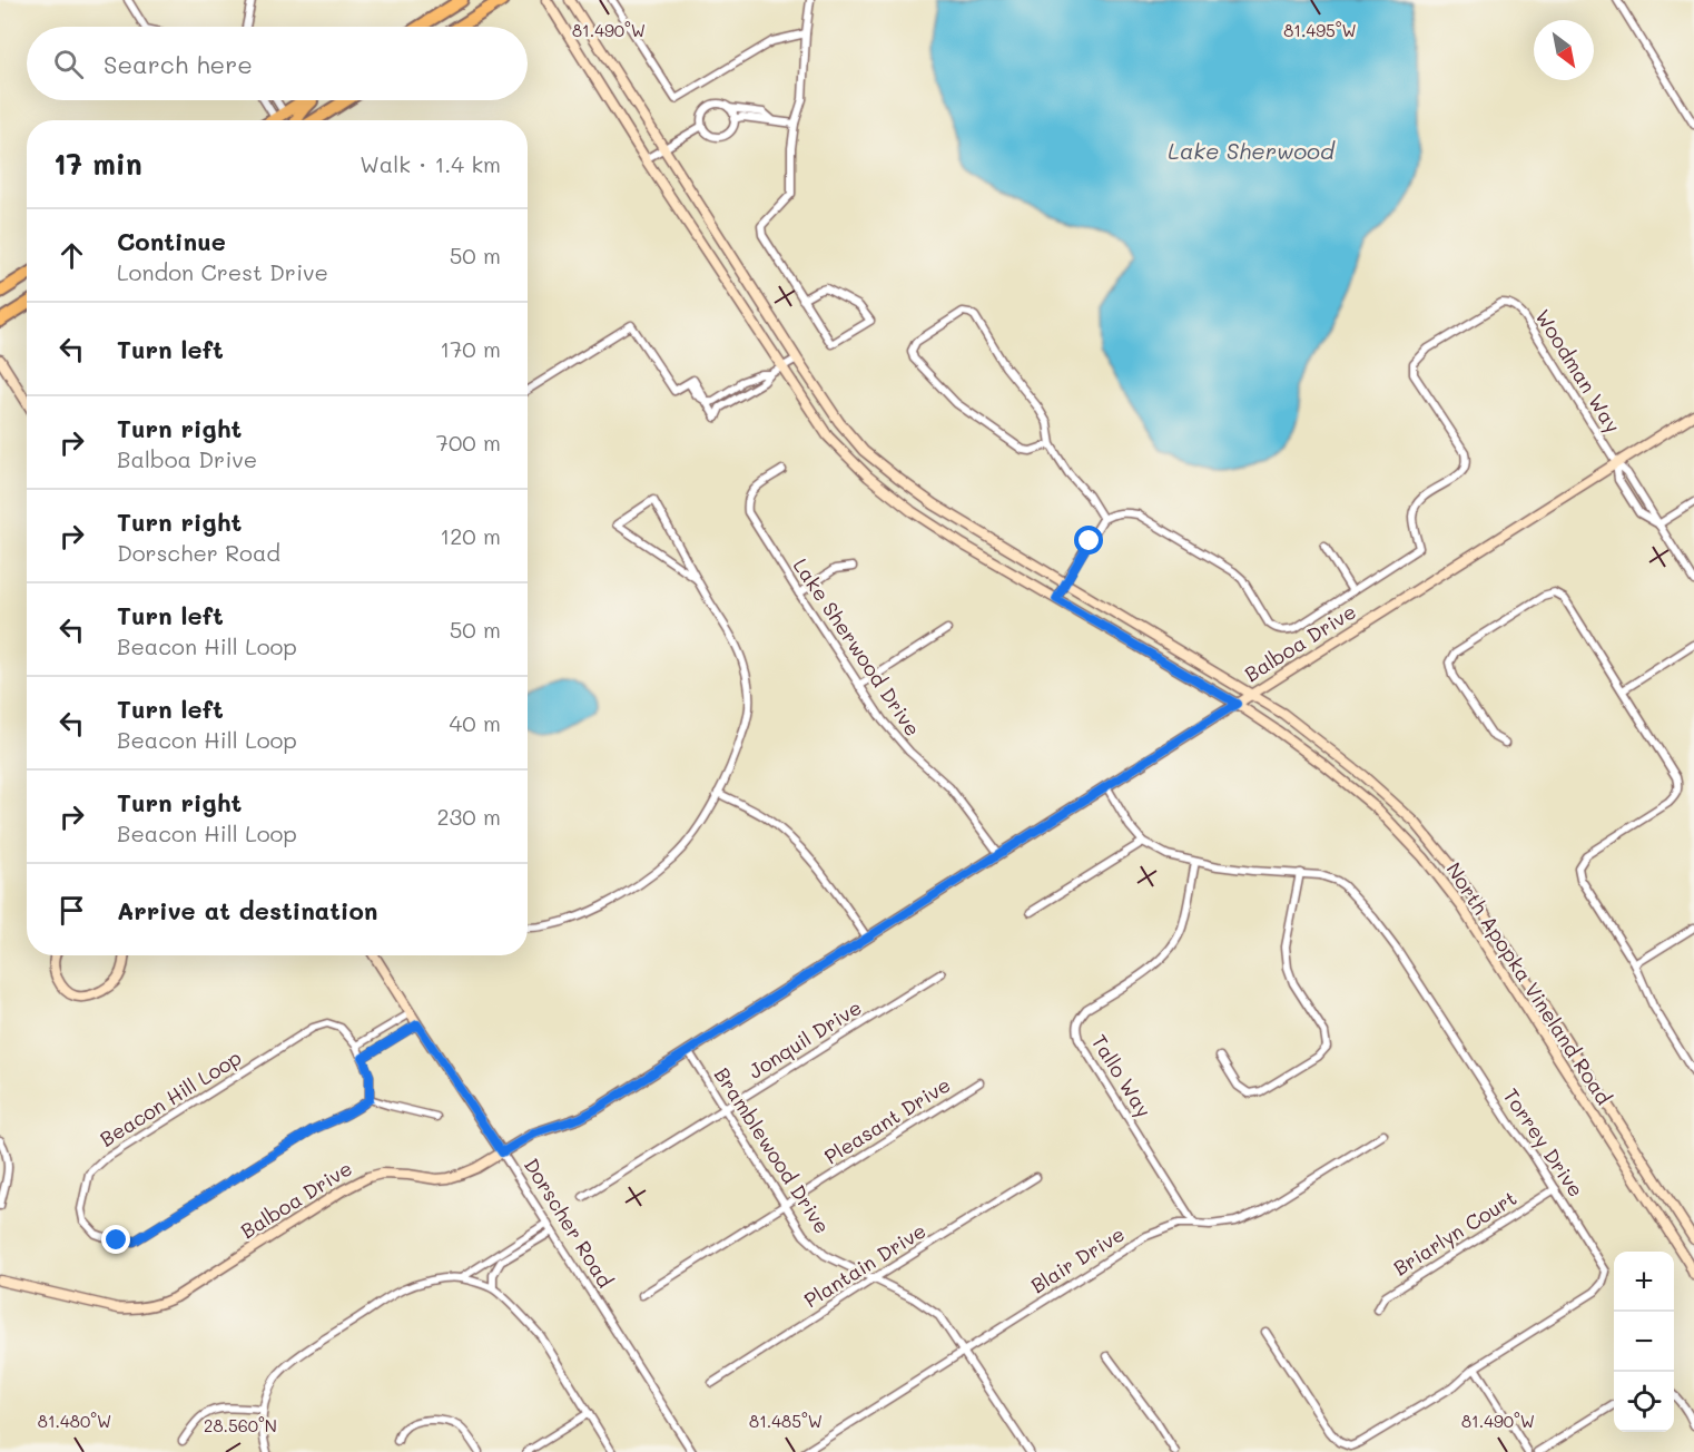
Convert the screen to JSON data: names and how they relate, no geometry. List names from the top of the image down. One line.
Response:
{"streets":{"street":["Woodman Way","Balboa Drive","Lake Sherwood Drive","North Apopka Vineland Road","Jonquil Drive","Tallo Way","Beacon Hill Loop","Pleasant Drive","Torrey Drive","Bramblewood Drive","Dorscher Road","Briarlyn Court","Blair Drive","Plantain Drive"]},"crossings":[["Woodman Way","Balboa Drive"],["Balboa Drive","Lake Sherwood Drive"],["Balboa Drive","North Apopka Vineland Road"],["Balboa Drive","Torrey Drive"],["Balboa Drive","Bramblewood Drive"],["Balboa Drive","Dorscher Road"],["Jonquil Drive","Bramblewood Drive"],["Tallo Way","Torrey Drive"],["Tallo Way","Blair Drive"],["Pleasant Drive","Bramblewood Drive"],["Torrey Drive","Briarlyn Court"],["Bramblewood Drive","Blair Drive"],["Bramblewood Drive","Plantain Drive"]],"water":["Lake Sherwood"],"north":"bottom right","page":{"search":"Search here","heading":["17 min","Walk · 1.4 km"],"list":[["Continue","London Crest Drive","50 m"],["Turn left","170 m"],["Turn right","Balboa Drive","700 m"],["Turn right","Dorscher Road","120 m"],["Turn left","Beacon Hill Loop","50 m"],["Turn left","Beacon Hill Loop","40 m"],["Turn right","Beacon Hill Loop","230 m"],"Arrive at destination"],"map_buttons":["+","−"]},"coordinates":["81.490°W","81.495°W","81.480°W","81.485°W","28.560°N"]}
